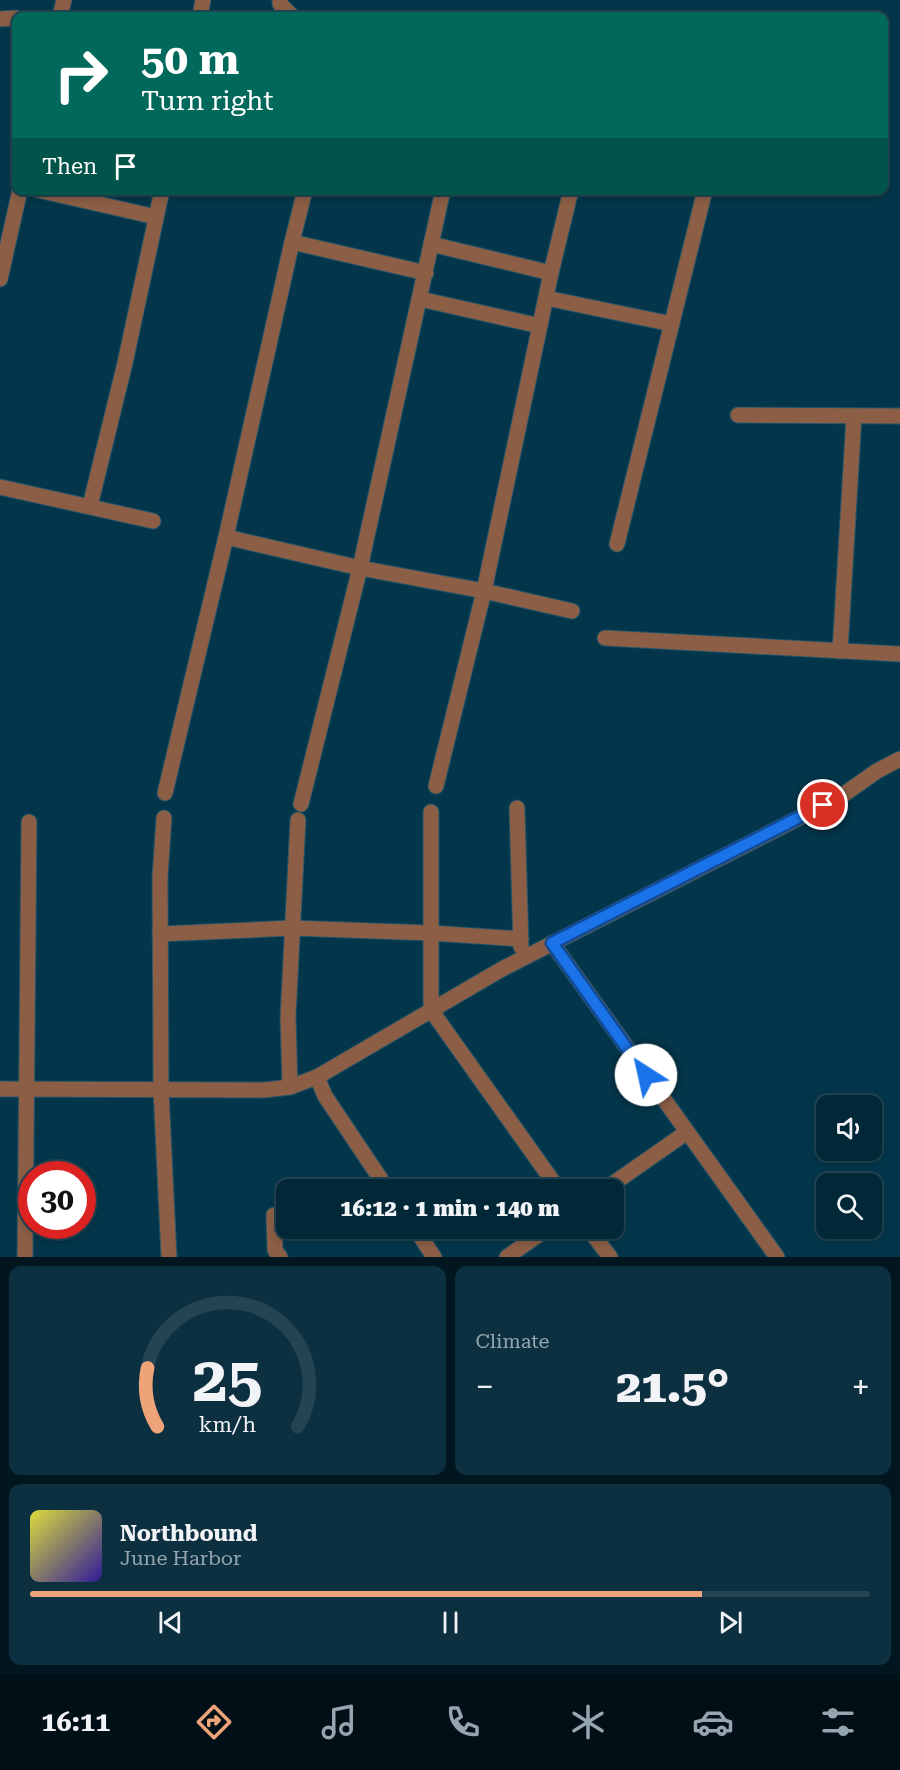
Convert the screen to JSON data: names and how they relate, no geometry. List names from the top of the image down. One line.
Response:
{"page":{"turn":["50 m","Turn right"],"then":"Then","limit":"30","trip":"16:12 · 1 min · 140 m","tile":"Climate","heat":["−","21.5°","+"],"song":["Northbound","June Harbor"],"tabs":"16:11","gauge":["25","km/h"]}}
